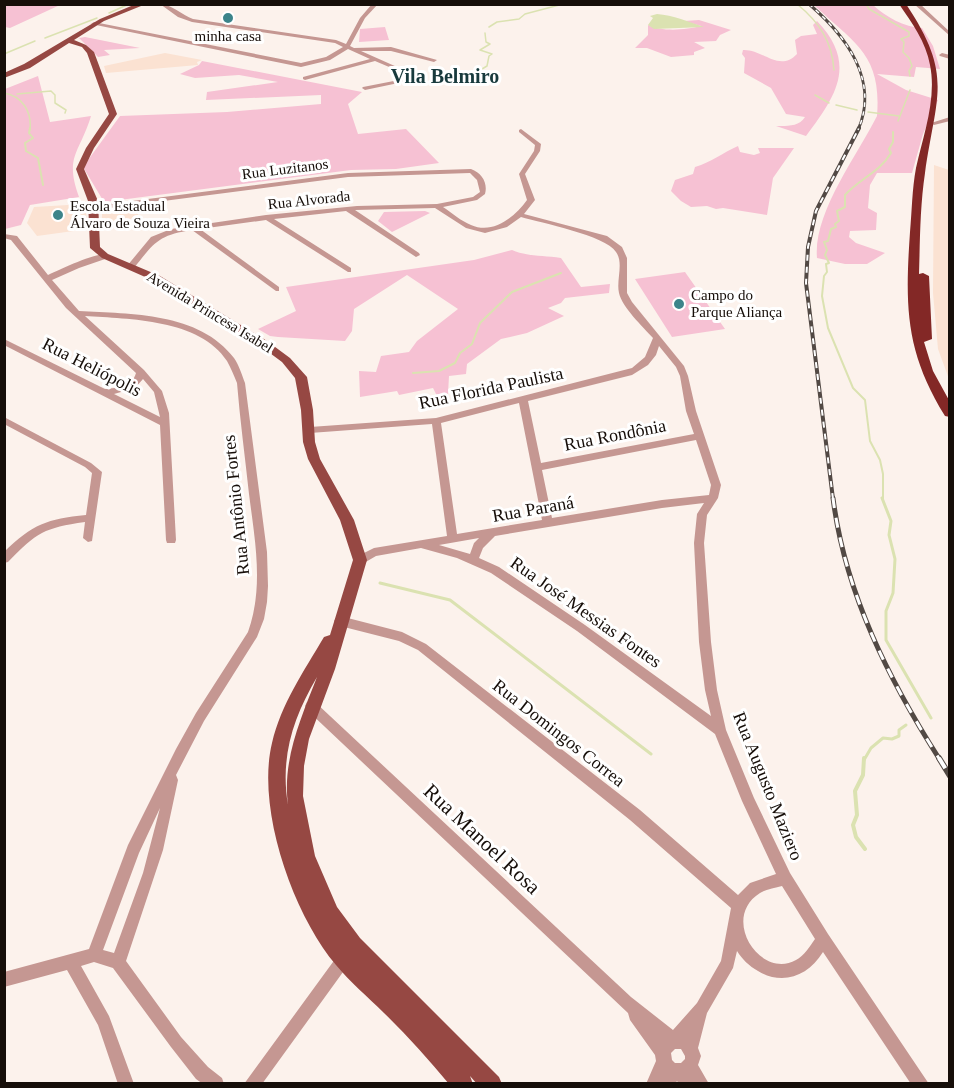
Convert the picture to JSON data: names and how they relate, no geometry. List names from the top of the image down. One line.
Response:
{"streets":{"main road":["Avenida Princesa Isabel"],"street":["Rua Luzitanos","Rua Alvorada","Rua Heliópolis","Rua Florida Paulista","Rua Rondônia","Rua Antônio Fortes","Rua Paraná","Rua José Messias Fontes","Rua Domingos Correa","Rua Augusto Maziero","Rua Manoel Rosa"]},"crossings":[["Rua Luzitanos","Rua Alvorada"],["Rua Alvorada","Avenida Princesa Isabel"],["Avenida Princesa Isabel","Rua Florida Paulista"],["Avenida Princesa Isabel","Rua Paraná"],["Rua Florida Paulista","Rua Augusto Maziero"],["Rua Rondônia","Rua Augusto Maziero"],["Rua Paraná","Rua José Messias Fontes"],["Rua Paraná","Rua Augusto Maziero"],["Rua José Messias Fontes","Rua Augusto Maziero"],["Rua Domingos Correa","Rua Augusto Maziero"]],"districts":["Vila Belmiro"],"places":["minha casa","Escola Estadual Álvaro de Souza Vieira","Campo do Parque Aliança"]}
